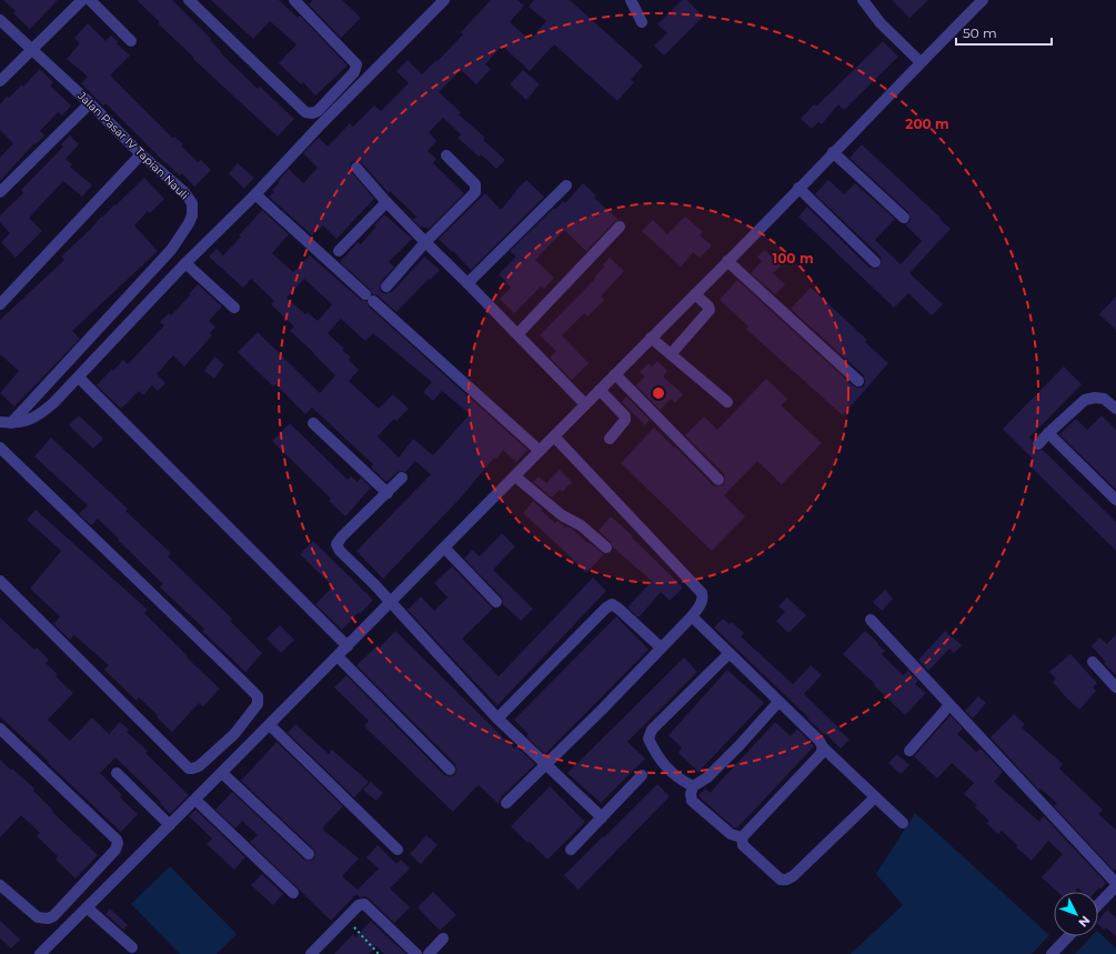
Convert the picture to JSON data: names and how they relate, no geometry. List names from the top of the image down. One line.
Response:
{"streets":{"street":["Jalan Pasar IV Tapian Nauli"]},"scale_bar":"50 m","north":"bottom right","rings":["200 m","100 m"]}
